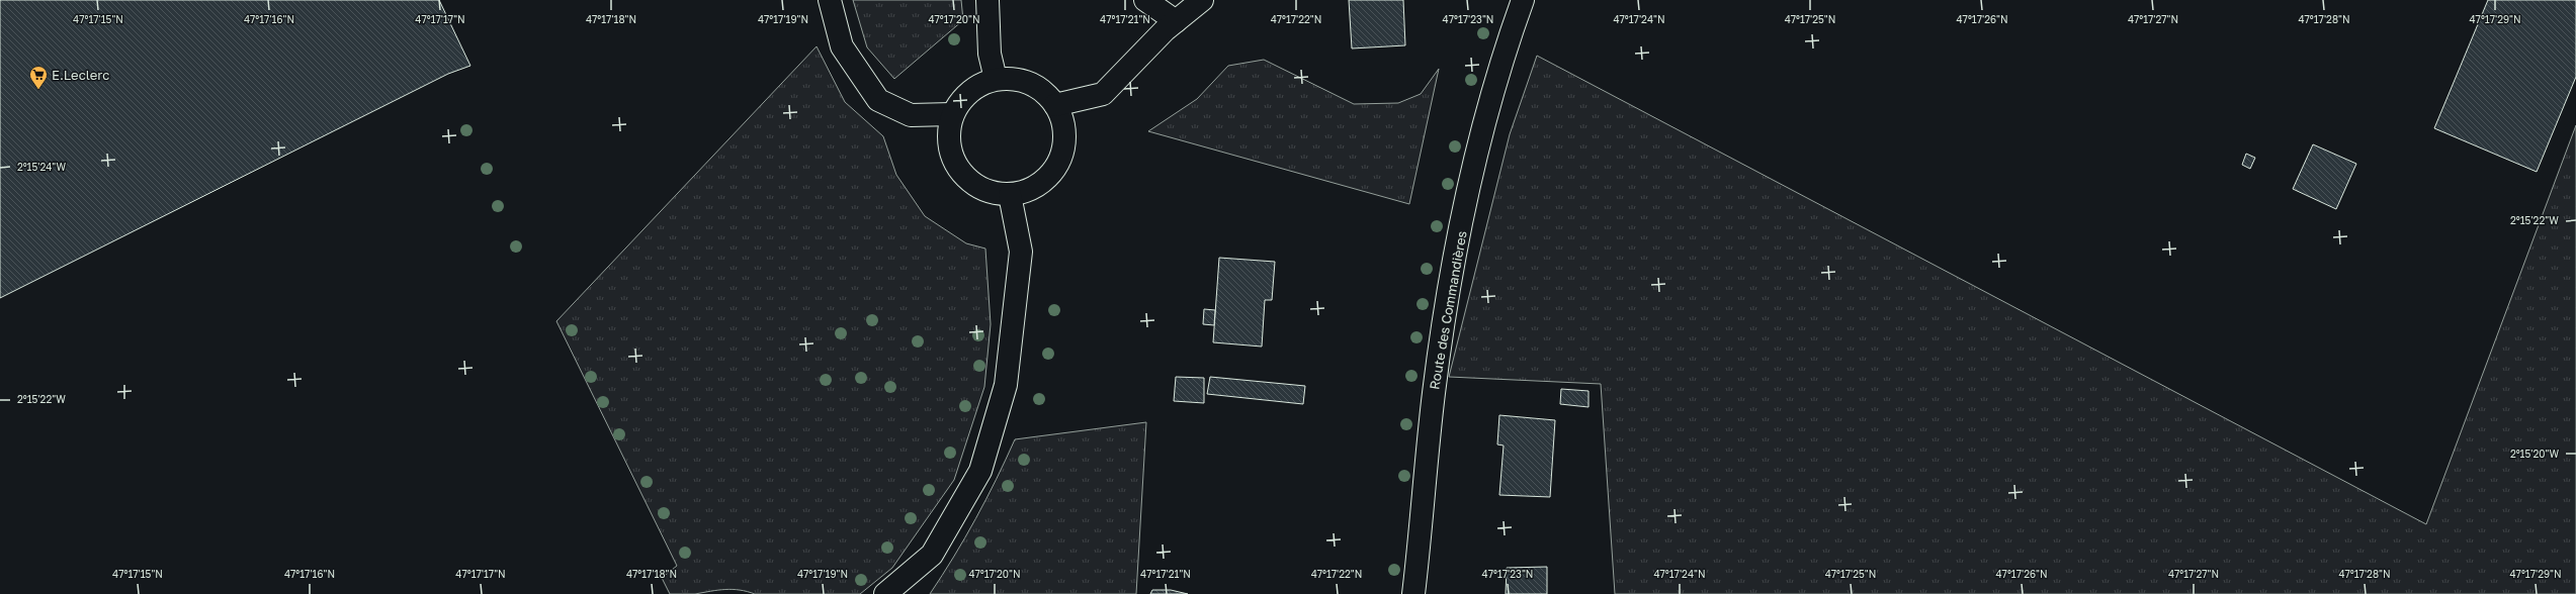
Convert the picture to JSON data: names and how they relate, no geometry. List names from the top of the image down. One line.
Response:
{"streets":{"street":["Route des Commandières"]},"places":{"supermarket":["E.Leclerc"]},"coordinates":["47°17'15\"N","47°17'16\"N","47°17'17\"N","47°17'18\"N","47°17'19\"N","47°17'20\"N","47°17'21\"N","47°17'22\"N","47°17'23\"N","47°17'24\"N","47°17'25\"N","47°17'26\"N","47°17'27\"N","47°17'28\"N","47°17'29\"N","2°15'24\"W","2°15'22\"W","2°15'20\"W"]}
